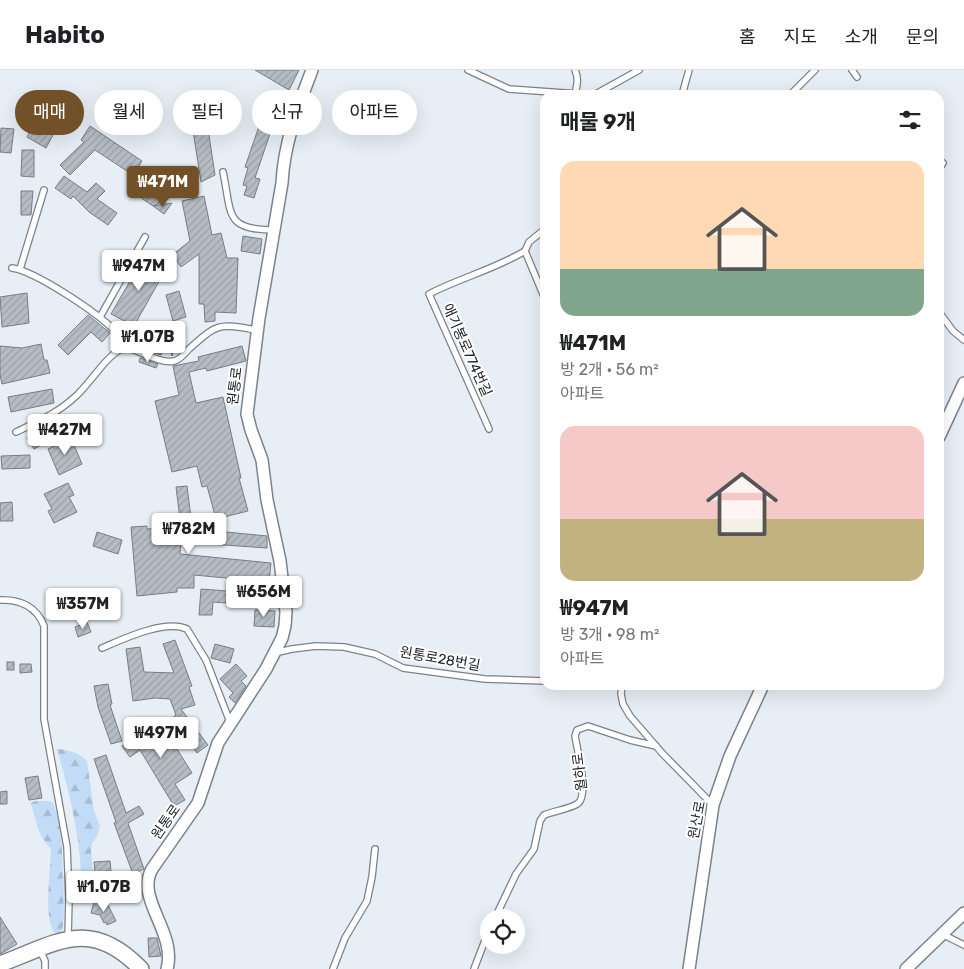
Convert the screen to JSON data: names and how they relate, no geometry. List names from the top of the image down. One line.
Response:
{"streets":{"street":["원통로","원산로"],"lane":["애기봉로774번길","원통로28번길","월하로"]},"crossings":[["원통로","원통로28번길"]],"page":{"header":"Habito","nav":["홈","지도","소개","문의"],"chip":["매매","월세","필터","신규","아파트"],"heading":"매물 9개","list":[{"name":"₩471M","note":"방 2개 · 56 m² · 아파트"},{"name":"₩947M","note":"방 3개 · 98 m² · 아파트"}],"price":["₩471M","₩947M","₩1.07B","₩427M","₩782M","₩656M","₩357M","₩497M","₩1.07B"]}}
